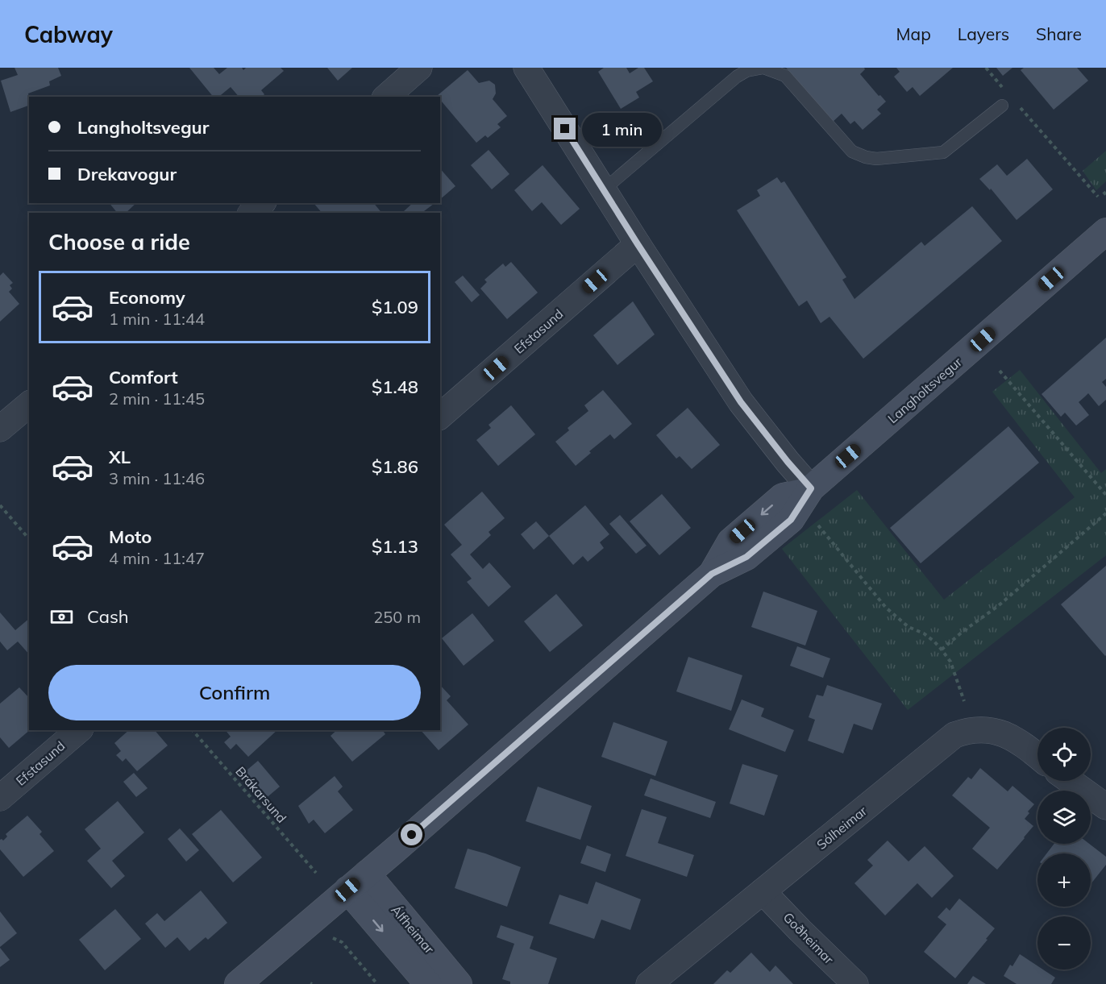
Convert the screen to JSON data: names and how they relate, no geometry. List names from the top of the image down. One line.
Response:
{"streets":{"street":["Efstasund","Langholtsvegur","Sólheimar","Álfheimar","Goðheimar"],"path":["Brákarsund"]},"crossings":[["Langholtsvegur","Álfheimar"],["Sólheimar","Goðheimar"]],"page":{"header":"Cabway","nav":["Map","Layers","Share"],"banner":["Langholtsvegur","Drekavogur"],"bubble":"1 min","heading":"Choose a ride","list":[{"name":"Economy","note":"1 min · 11:44","value":"$1.09"},{"name":"Comfort","note":"2 min · 11:45","value":"$1.48"},{"name":"XL","note":"3 min · 11:46","value":"$1.86"},{"name":"Moto","note":"4 min · 11:47","value":"$1.13"}],"pay":["Cash","250 m"],"buttons":"Confirm","map_buttons":["+","−"]}}
